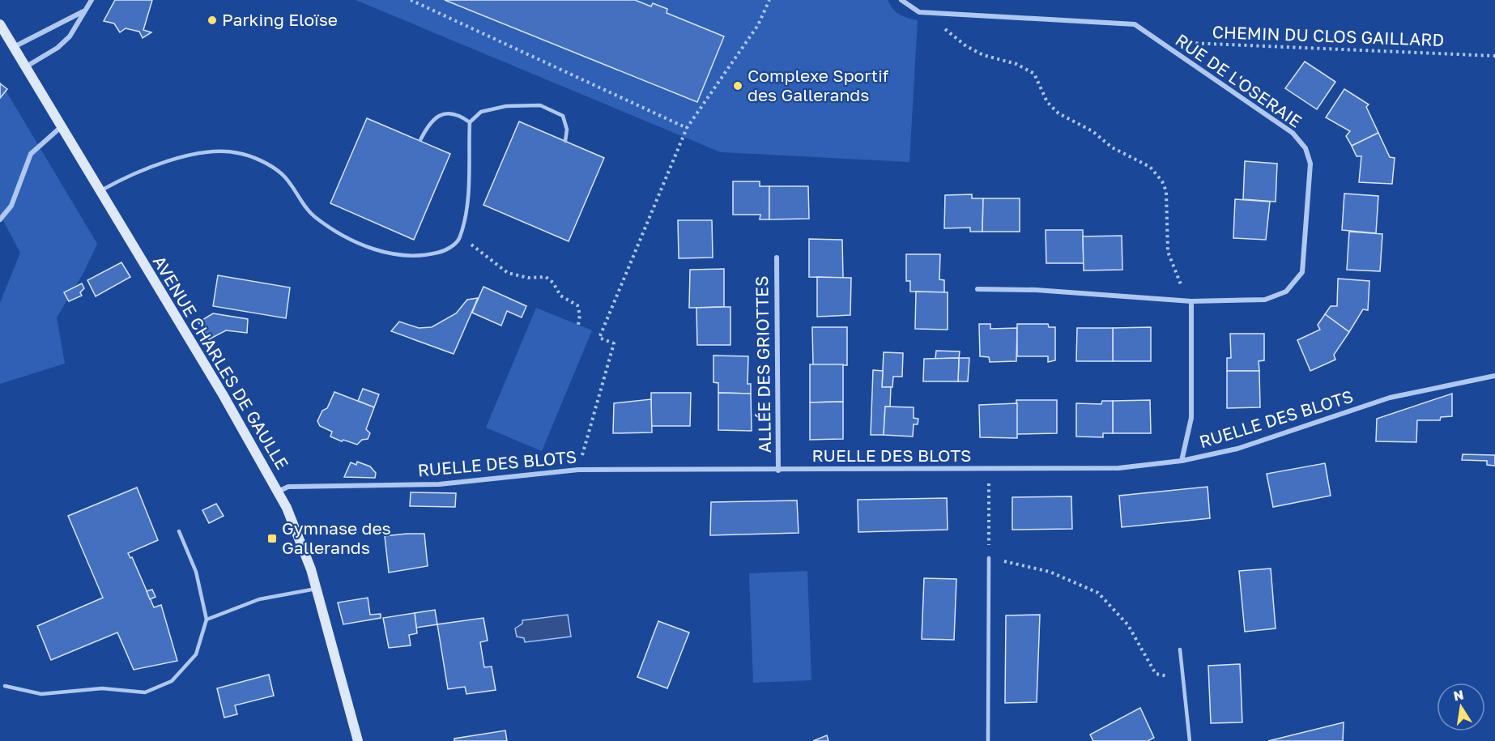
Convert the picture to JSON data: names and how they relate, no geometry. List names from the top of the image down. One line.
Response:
{"streets":{"main road":["AVENUE CHARLES DE GAULLE"],"street":["RUE DE L'OSERAIE","ALLÉE DES GRIOTTES","RUELLE DES BLOTS"],"path":["CHEMIN DU CLOS GAILLARD"]},"crossings":[["CHEMIN DU CLOS GAILLARD","RUE DE L'OSERAIE"],["AVENUE CHARLES DE GAULLE","RUELLE DES BLOTS"],["ALLÉE DES GRIOTTES","RUELLE DES BLOTS"]],"places":{"other":["Parking Eloïse","Complexe Sportif des Gallerands"],"transit":["Gymnase des Gallerands"]},"north":"top"}
